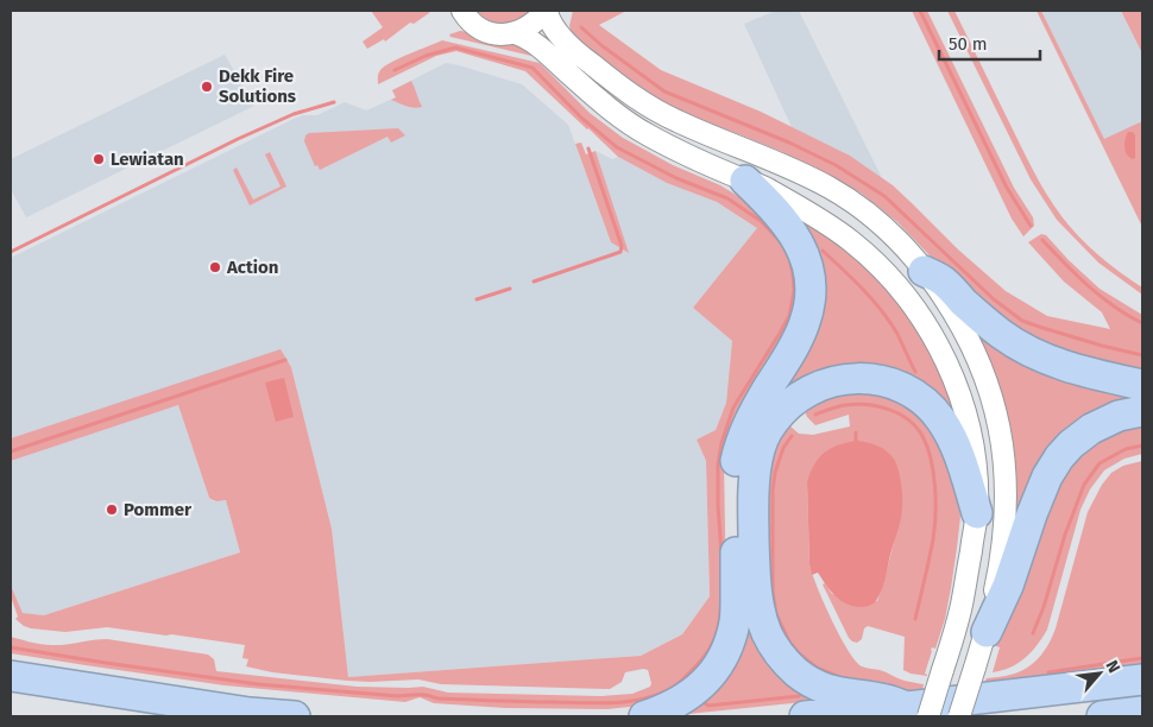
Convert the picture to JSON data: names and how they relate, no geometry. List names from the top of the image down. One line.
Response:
{"places":["Dekk Fire Solutions","Lewiatan","Action","Pommer"],"scale_bar":"50 m","north":"top right"}
